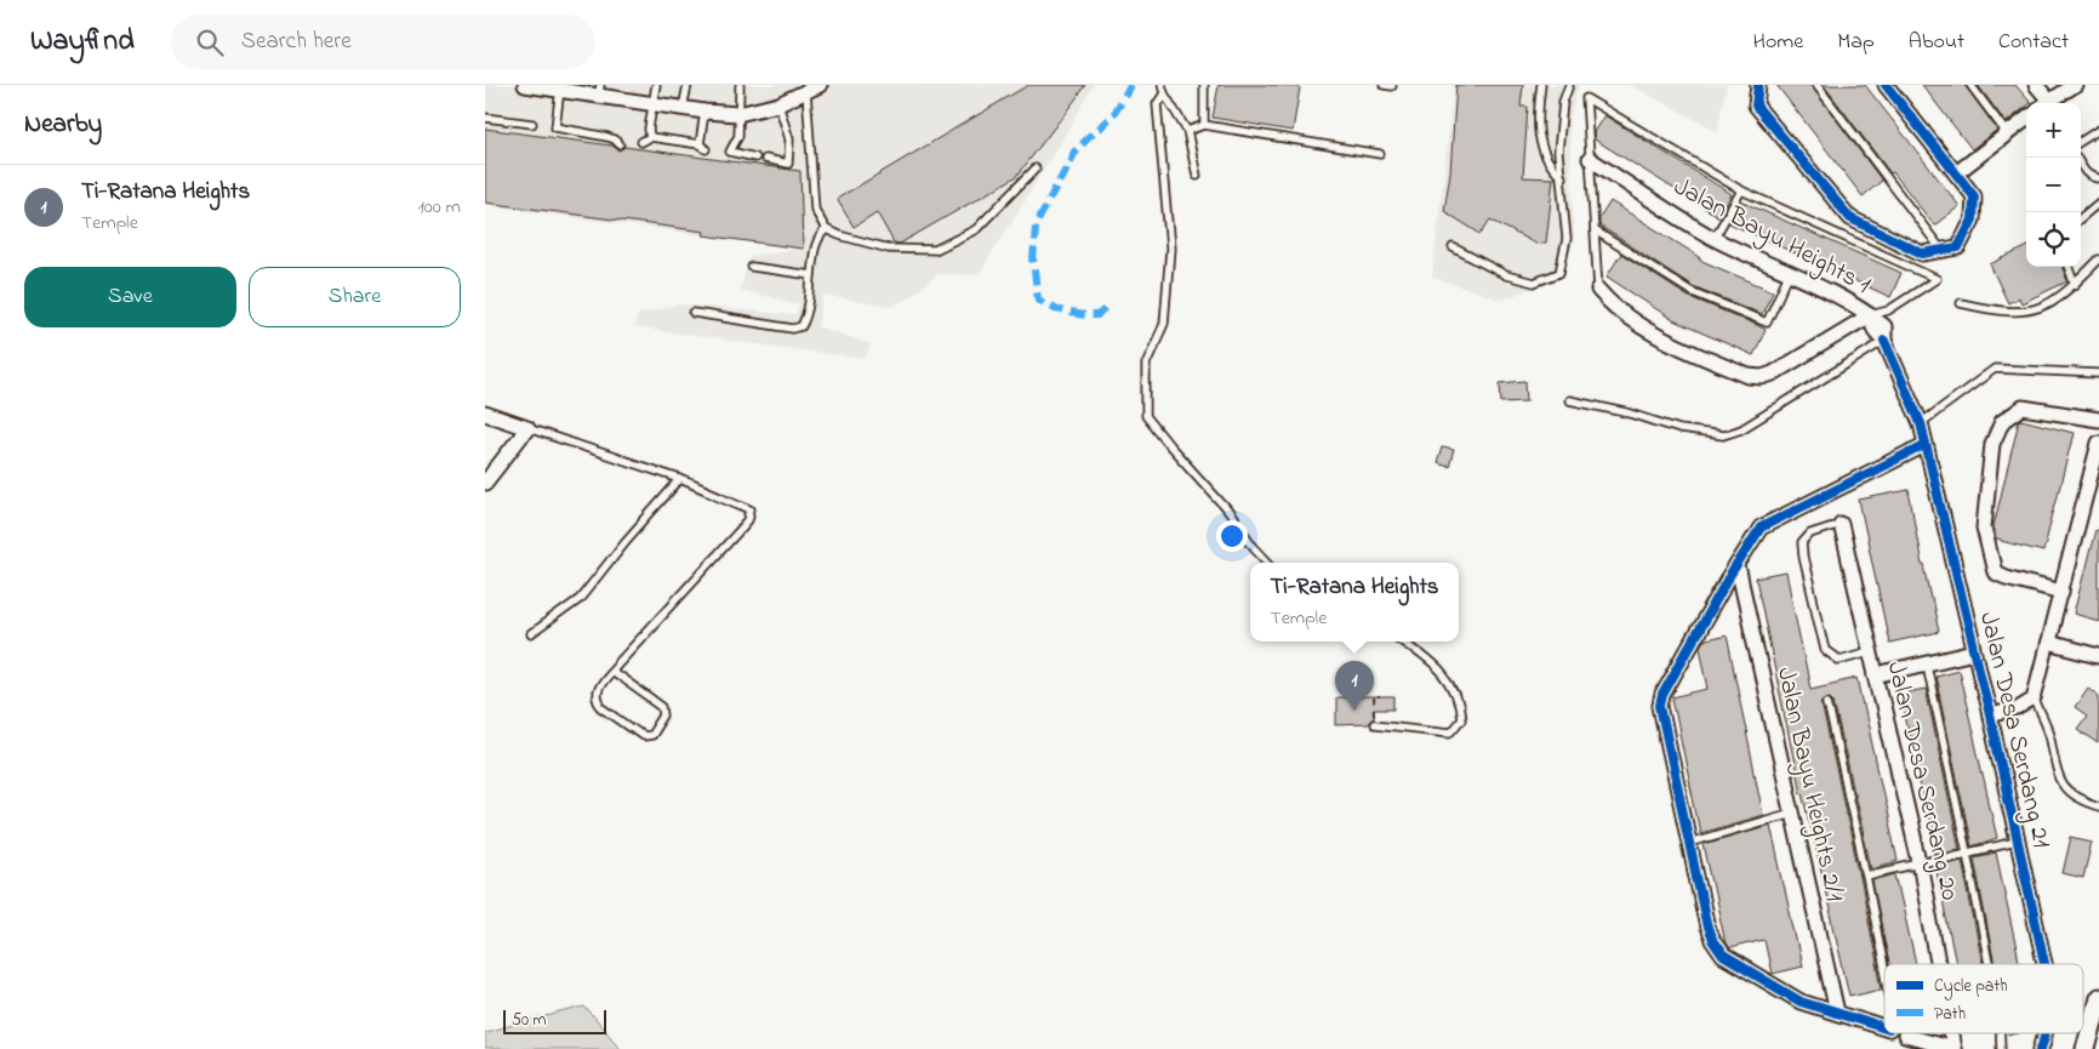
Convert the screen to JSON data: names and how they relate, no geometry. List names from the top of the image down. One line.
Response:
{"streets":{"street":["Jalan Bayu Heights 1","Jalan Desa Serdang 21","Jalan Desa Serdang 20","Jalan Bayu Heights 2/1"]},"crossings":[["Jalan Bayu Heights 1","Jalan Desa Serdang 21"]],"legend":["Cycle path","Path"],"scale_bar":"50 m","page":{"header":"Wayfind","search":"Search here","nav":["Home","Map","About","Contact"],"heading":"Nearby","map_buttons":["+","−"],"list":[{"mark":"1","name":"Ti-Ratana Heights","note":"Temple","value":"100 m"}],"buttons":["Save","Share"],"popup":["Ti-Ratana Heights","Temple"],"pins":"1","scale":"50 m"}}
